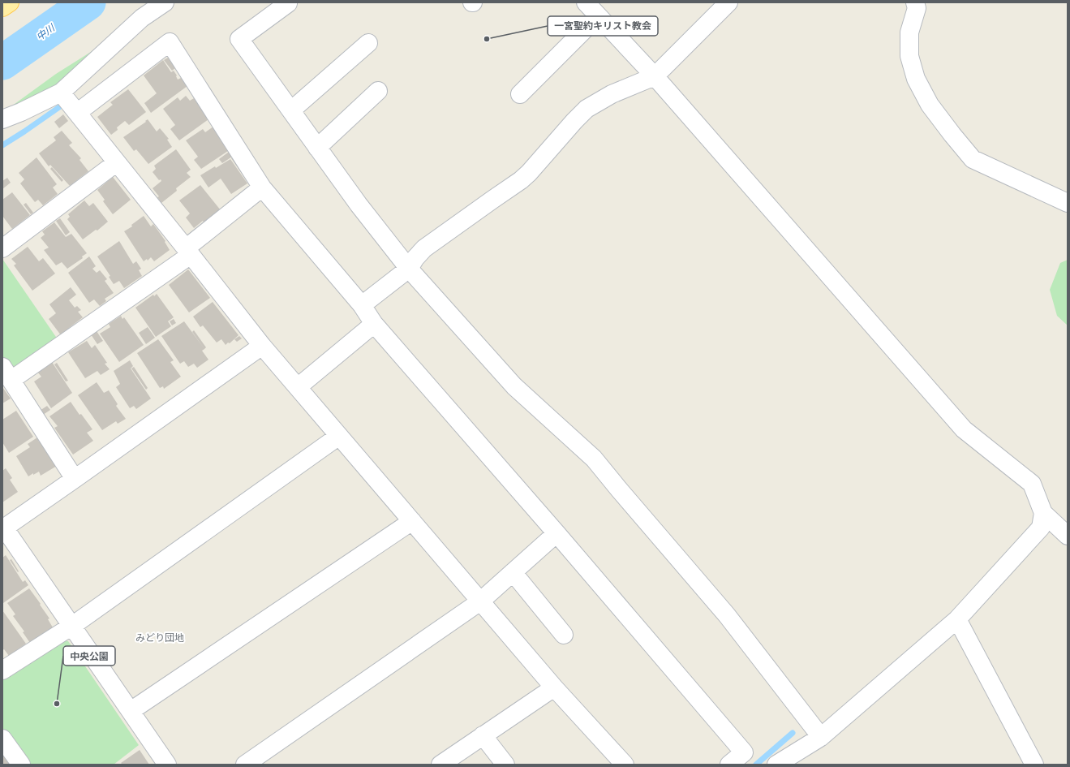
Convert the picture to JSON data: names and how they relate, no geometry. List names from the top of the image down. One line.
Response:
{"districts":["みどり団地"],"water":["中川"],"places":["一宮聖約キリスト教会","中央公園"]}
